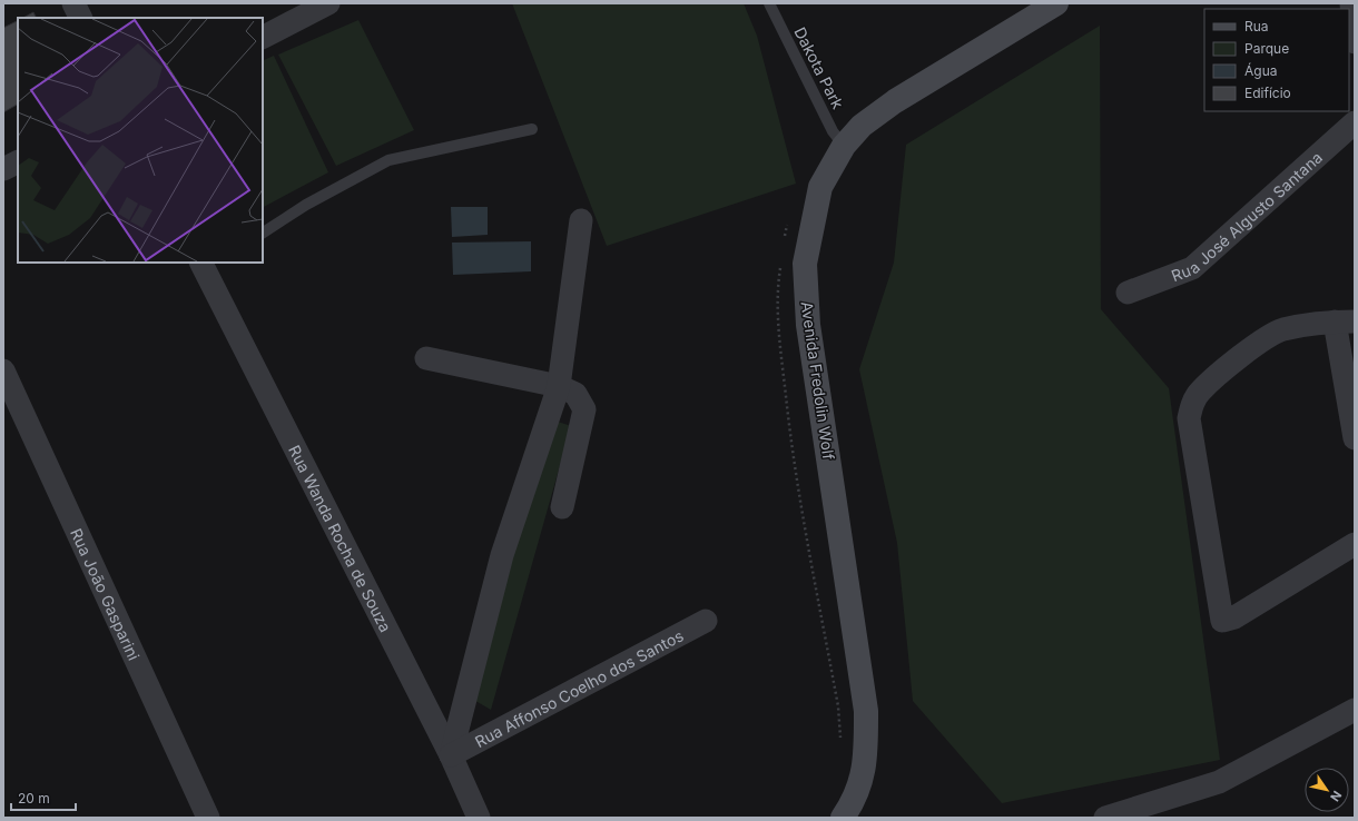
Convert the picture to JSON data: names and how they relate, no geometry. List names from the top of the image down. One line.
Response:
{"streets":{"main road":["Avenida Fredolin Wolf"],"street":["Rua José Algusto Santana","Rua Wanda Rocha de Souza","Rua João Gasparini","Rua Affonso Coelho dos Santos"],"lane":["Dakota Park"]},"crossings":[["Dakota Park","Avenida Fredolin Wolf"],["Rua Wanda Rocha de Souza","Rua Affonso Coelho dos Santos"]],"legend":["Rua","Parque","Água","Edifício"],"scale_bar":"20 m","north":"bottom right"}
